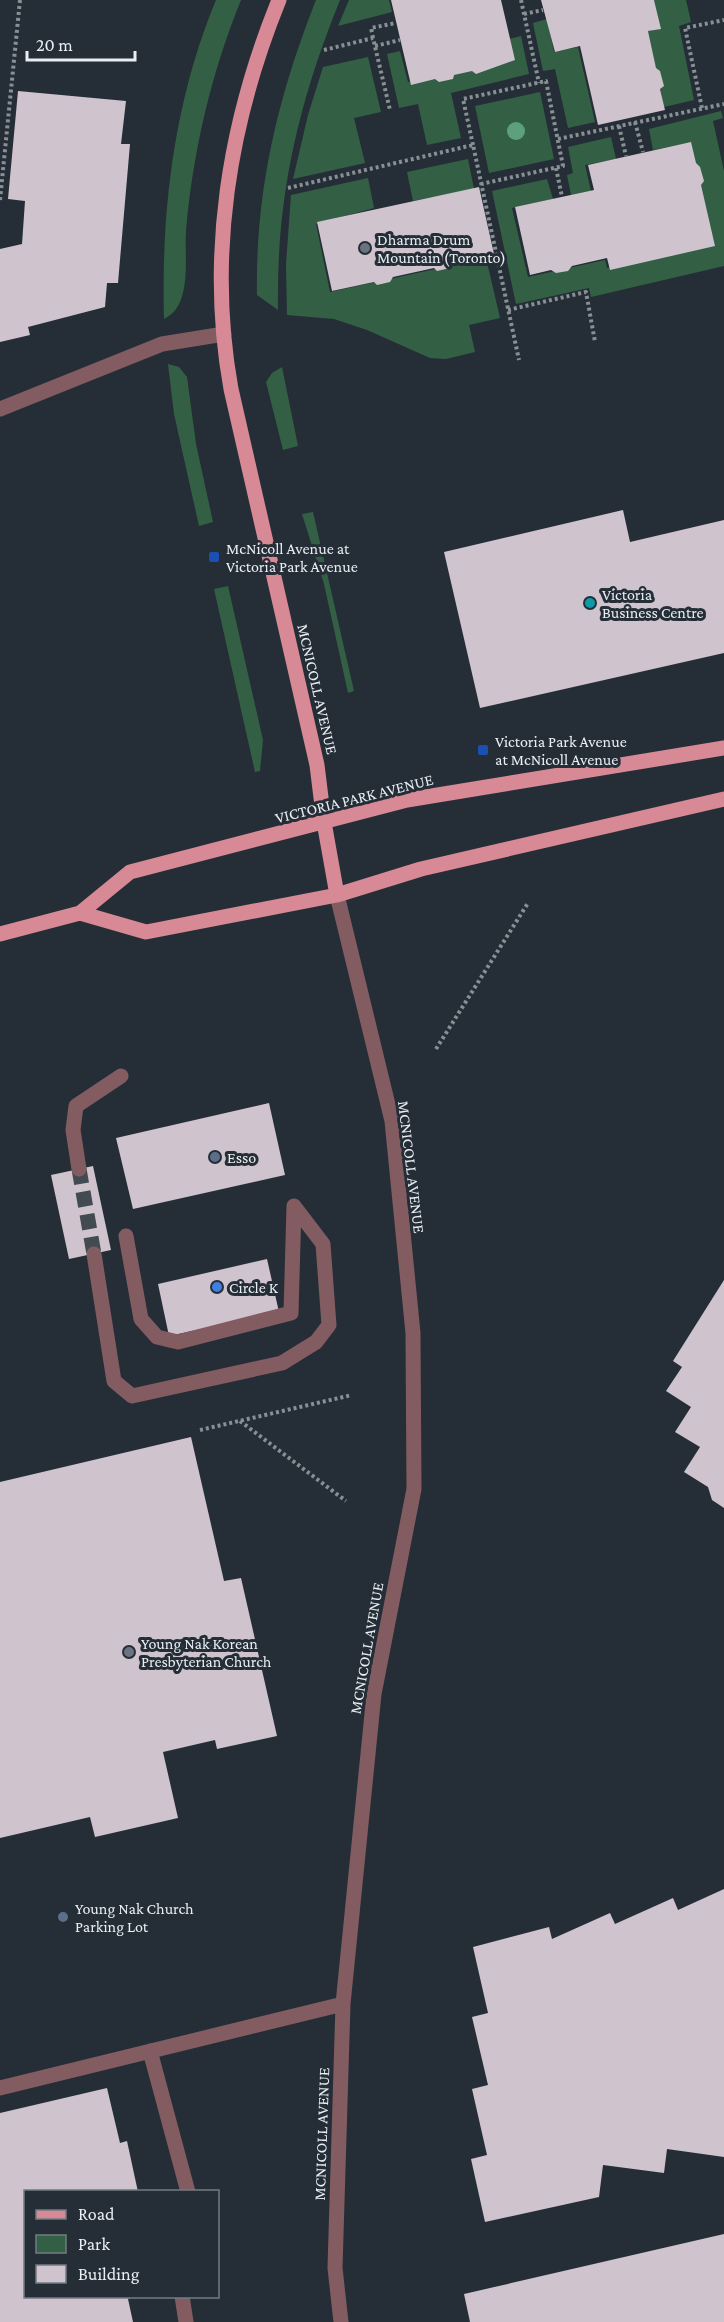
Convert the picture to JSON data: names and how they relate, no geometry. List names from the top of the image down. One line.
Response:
{"streets":{"main road":["MCNICOLL AVENUE","VICTORIA PARK AVENUE"]},"crossings":[["MCNICOLL AVENUE","VICTORIA PARK AVENUE"]],"places":{"other":["Dharma Drum Mountain (Toronto)","Victoria Business Centre","Esso","Circle K","Young Nak Korean Presbyterian Church","Young Nak Church Parking Lot"],"transit":["McNicoll Avenue at Victoria Park Avenue","Victoria Park Avenue at McNicoll Avenue"]},"legend":["Road","Park","Building"],"scale_bar":"20 m"}
